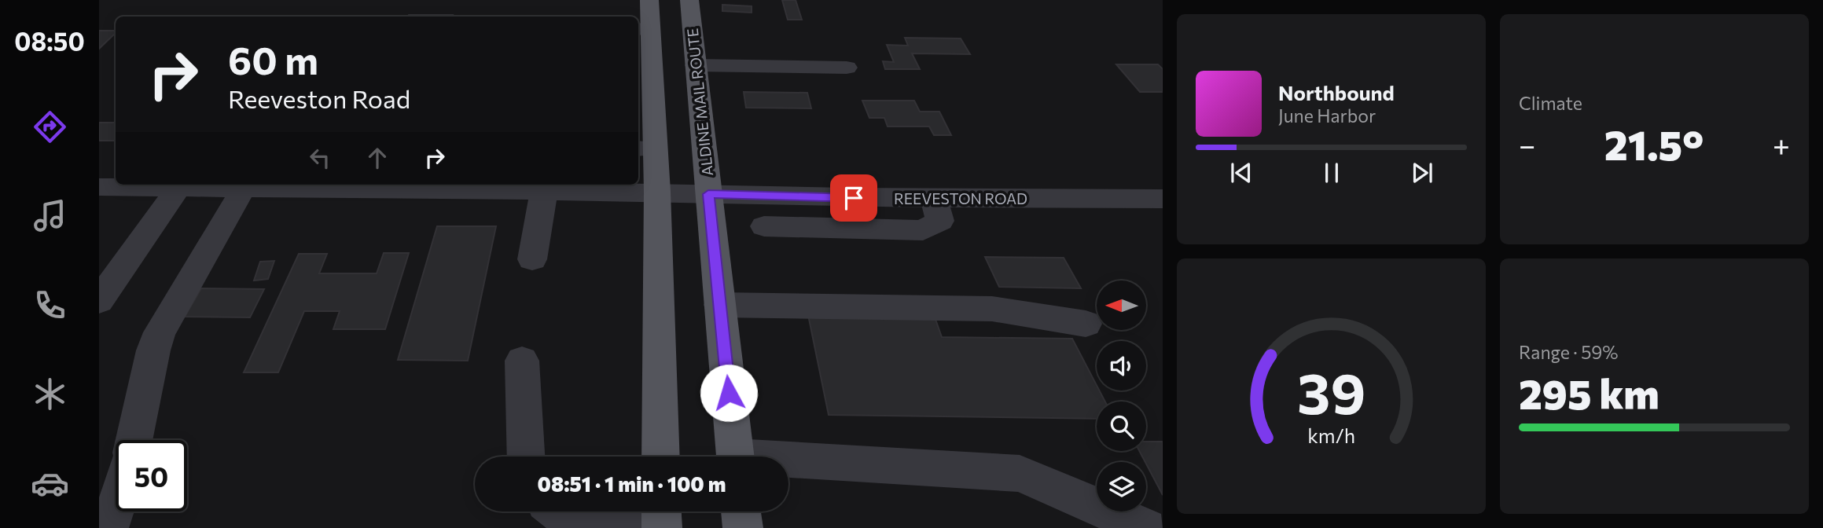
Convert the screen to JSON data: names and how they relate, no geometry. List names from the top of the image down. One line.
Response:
{"streets":{"main road":["ALDINE MAIL ROUTE"],"street":["REEVESTON ROAD"]},"crossings":[["ALDINE MAIL ROUTE","REEVESTON ROAD"]],"north":"left","page":{"tabs":"08:50","tile":["Climate",["Range · 59%","295 km"]],"turn":["60 m","Reeveston Road"],"song":["Northbound","June Harbor"],"heat":["−","21.5°","+"],"limit":"50","trip":"08:51 · 1 min · 100 m","gauge":["39","km/h"]}}
